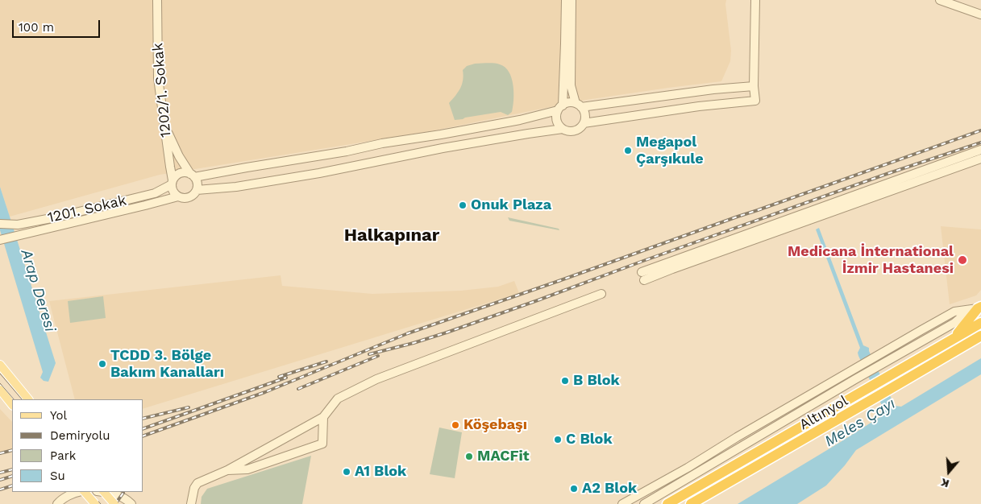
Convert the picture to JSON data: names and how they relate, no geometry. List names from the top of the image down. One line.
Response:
{"streets":{"highway":["Altınyol"],"street":["1202/1. Sokak","1201. Sokak"]},"crossings":[["1202/1. Sokak","1201. Sokak"]],"districts":["Halkapınar"],"water":["Arap Deresi","Meles Çayı"],"places":["Megapol Çarşıkule","Onuk Plaza","Medicana İnternational İzmir Hastanesi","TCDD 3. Bölge Bakım Kanalları","B Blok","Köşebaşı","C Blok","MACFit","A1 Blok","A2 Blok"],"legend":["Yol","Demiryolu","Park","Su"],"scale_bar":"100 m","north":"bottom"}
